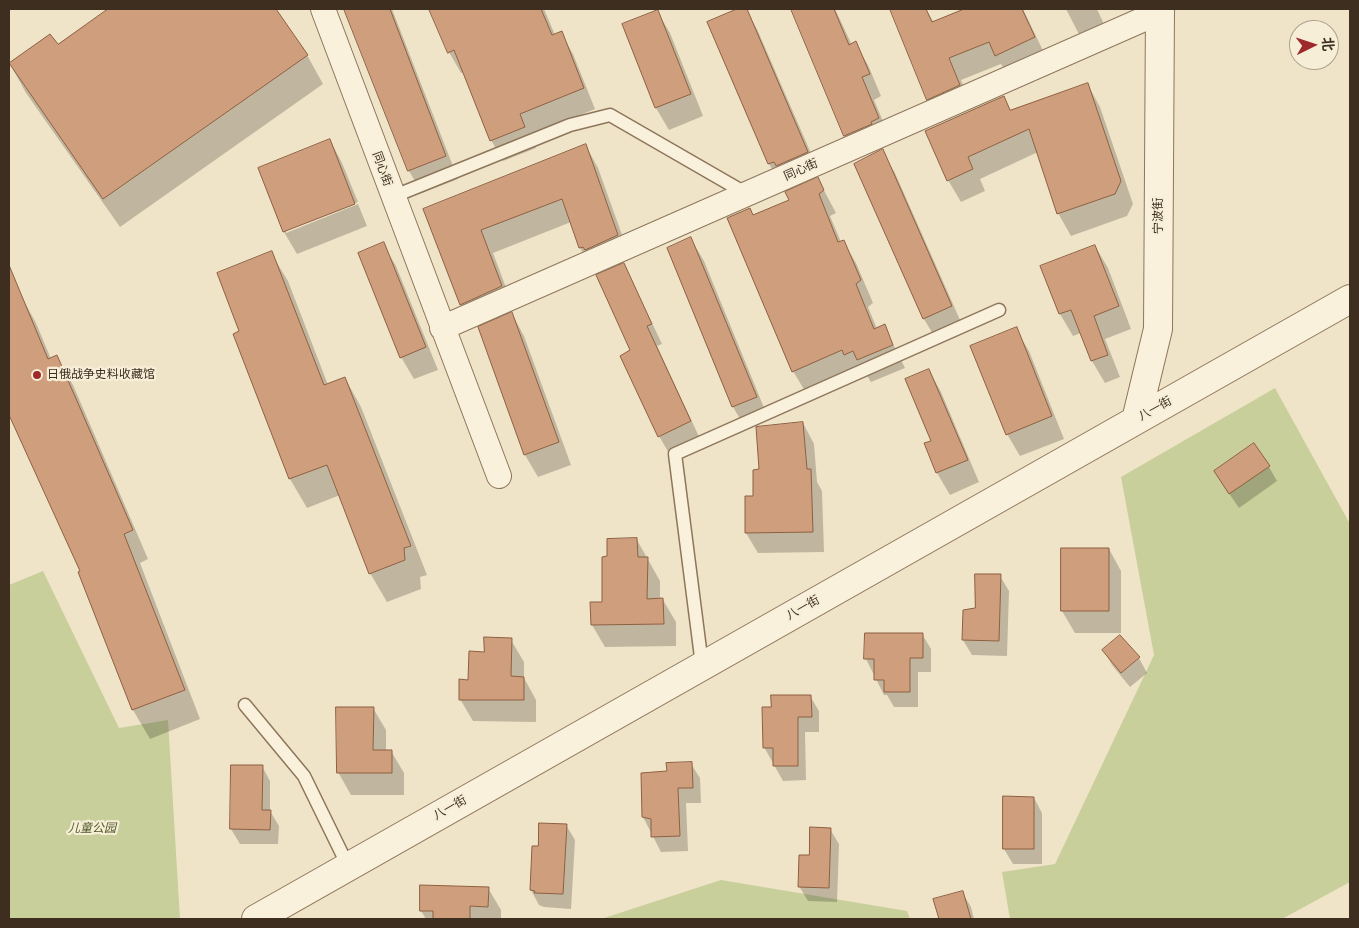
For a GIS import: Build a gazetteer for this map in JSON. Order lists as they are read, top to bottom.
{
  "streets": {
    "street": ["同心街", "宁波街", "八一街"]
  },
  "crossings": [
    ["同心街", "宁波街"],
    ["宁波街", "八一街"]
  ],
  "parks": ["儿童公园"],
  "places": ["日俄战争史料收藏馆"],
  "north": "right"
}
